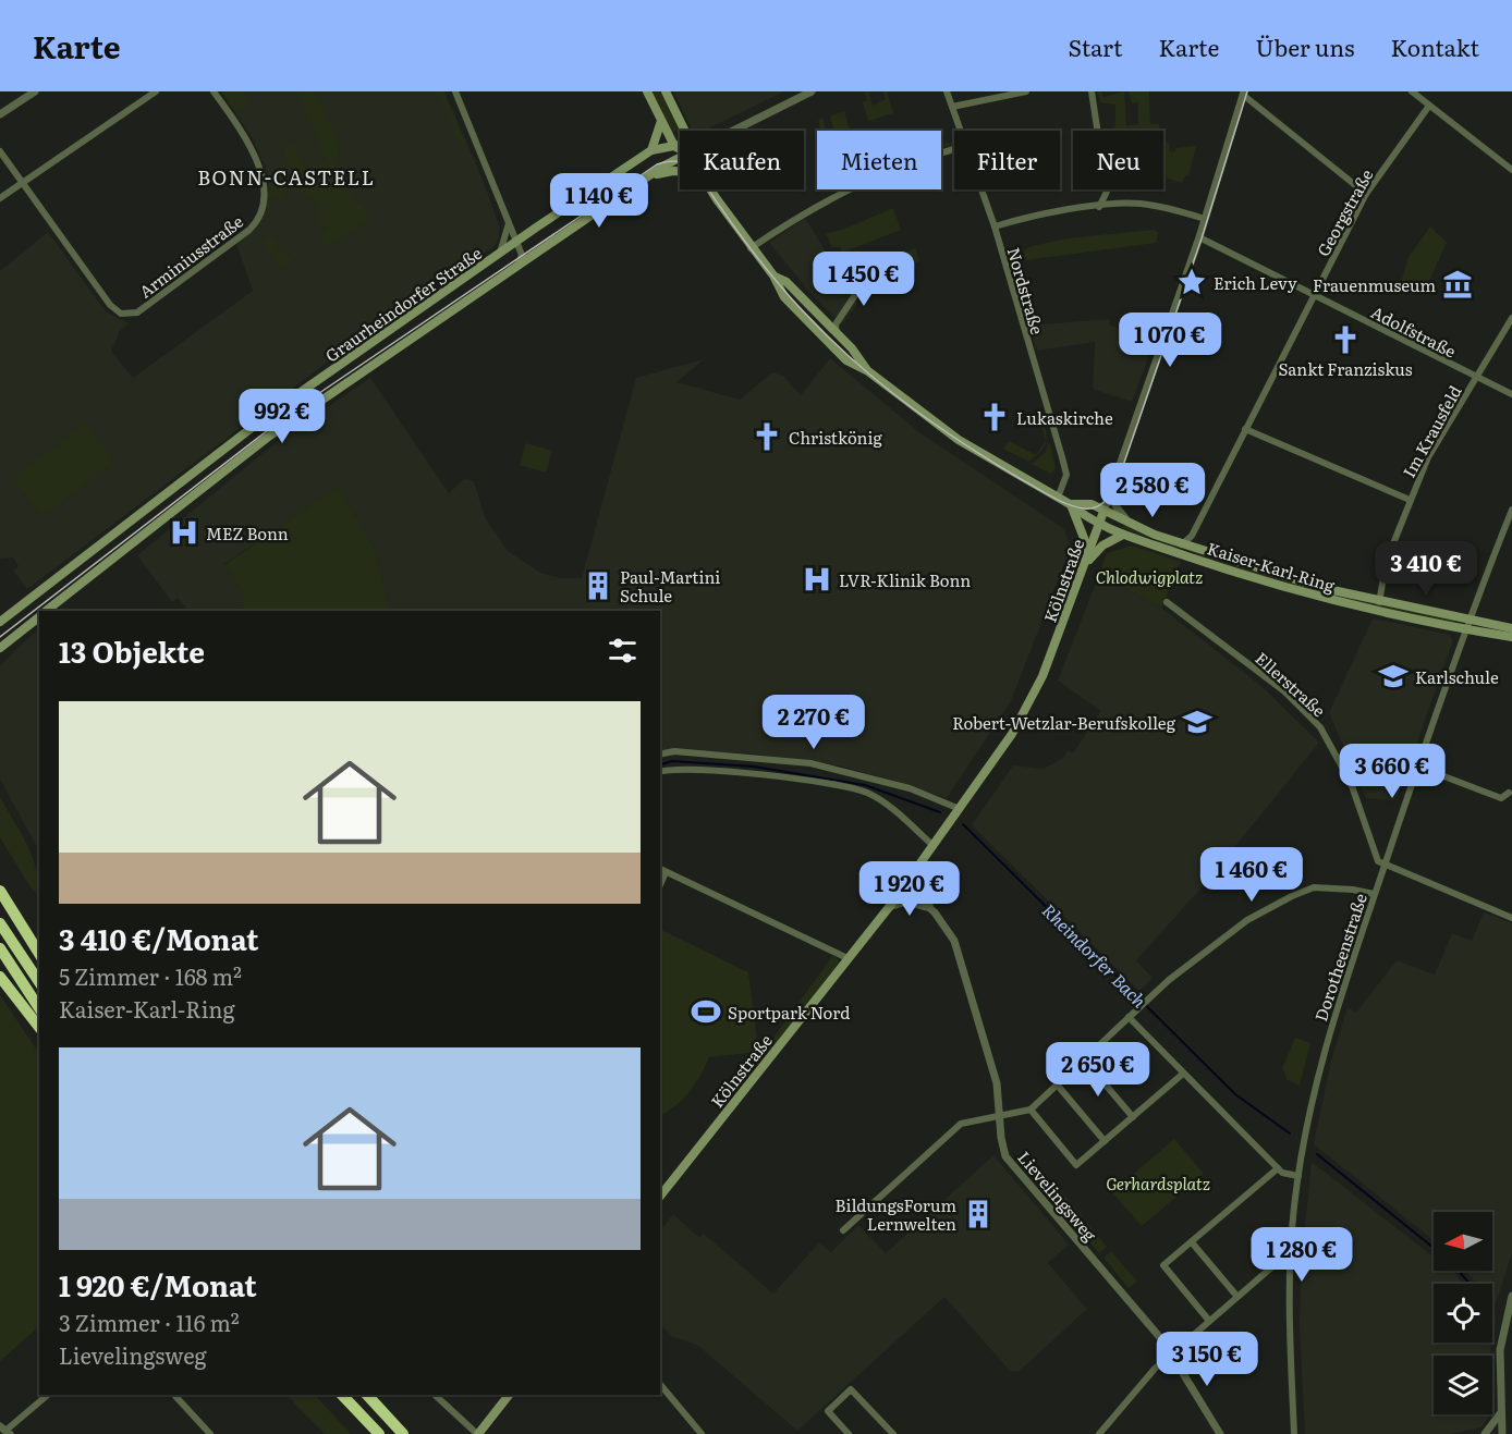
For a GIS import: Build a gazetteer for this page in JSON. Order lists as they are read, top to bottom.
{
  "streets": {
    "main road": ["Graurheindorfer Straße", "Kaiser-Karl-Ring", "Kölnstraße"],
    "street": [
      "Georgstraße",
      "Arminiusstraße",
      "Nordstraße",
      "Adolfstraße",
      "Im Krausfeld",
      "Ellerstraße",
      "Dorotheenstraße",
      "Lievelingsweg"
    ]
  },
  "crossings": [
    ["Georgstraße", "Adolfstraße"],
    ["Georgstraße", "Kaiser-Karl-Ring"],
    ["Nordstraße", "Kaiser-Karl-Ring"],
    ["Adolfstraße", "Im Krausfeld"],
    ["Adolfstraße", "Kölnstraße"],
    ["Im Krausfeld", "Kaiser-Karl-Ring"],
    ["Kaiser-Karl-Ring", "Kölnstraße"],
    ["Kaiser-Karl-Ring", "Dorotheenstraße"],
    ["Kölnstraße", "Lievelingsweg"],
    ["Ellerstraße", "Dorotheenstraße"]
  ],
  "districts": ["BONN-CASTELL"],
  "water": ["Rheindorfer Bach"],
  "parks": ["Chlodwigplatz", "Gerhardsplatz"],
  "places": {
    "place": ["Erich Levy"],
    "museum": ["Frauenmuseum"],
    "church": ["Sankt Franziskus", "Lukaskirche", "Christkönig"],
    "hospital": ["MEZ Bonn", "LVR-Klinik Bonn"],
    "building": ["Paul-Martini Schule", "BildungsForum Lernwelten"],
    "school or university": ["Karlschule", "Robert-Wetzlar-Berufskolleg"],
    "sports": ["Sportpark Nord"]
  },
  "north": "left",
  "page": {
    "header": "Karte",
    "nav": [
      "Start",
      "Karte",
      "Über uns",
      "Kontakt"
    ],
    "chip": [
      "Kaufen",
      "Mieten",
      "Filter",
      "Neu"
    ],
    "price": [
      "1 140 €",
      "1 450 €",
      "1 070 €",
      "992 €",
      "2 580 €",
      "3 410 €",
      "2 270 €",
      "3 660 €",
      "1 460 €",
      "1 920 €",
      "2 650 €",
      "1 280 €",
      "3 150 €"
    ],
    "heading": "13 Objekte",
    "list": [
      {
        "name": "3 410 €/Monat",
        "note": "5 Zimmer · 168 m² · Kaiser-Karl-Ring"
      },
      {
        "name": "1 920 €/Monat",
        "note": "3 Zimmer · 116 m² · Lievelingsweg"
      }
    ]
  }
}
